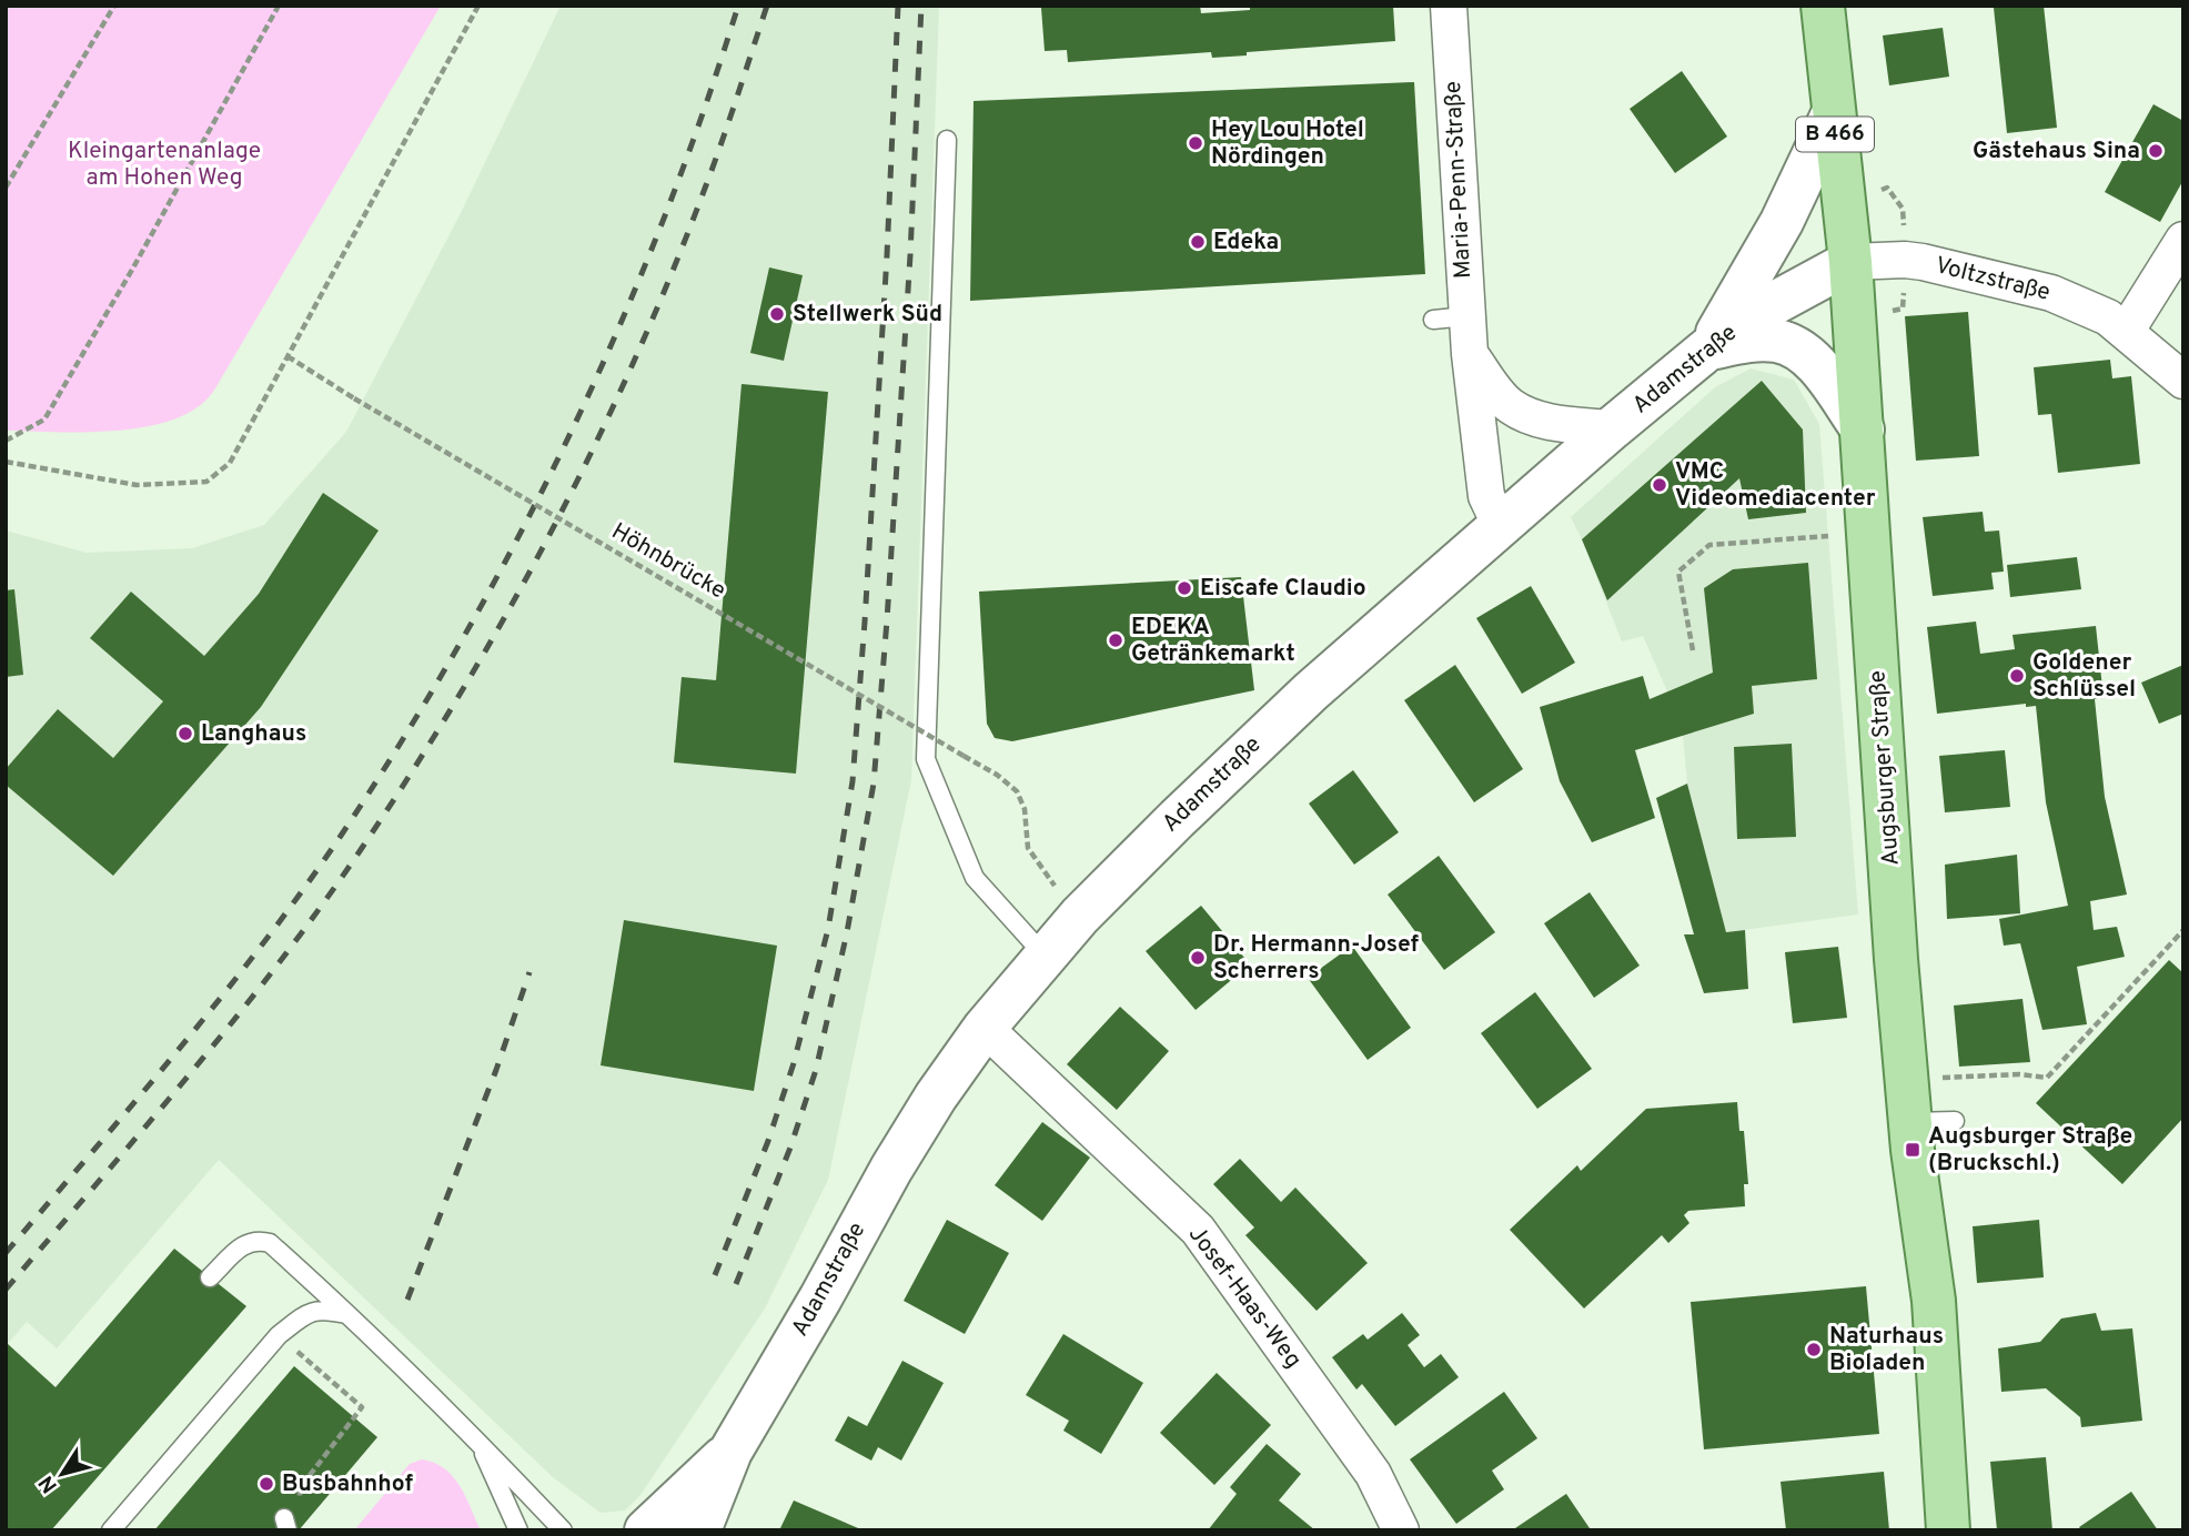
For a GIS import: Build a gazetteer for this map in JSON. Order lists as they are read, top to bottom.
{
  "streets": {
    "main road": ["B 466", "Adamstraße", "Augsburger Straße"],
    "street": ["Maria-Penn-Straße", "Voltzstraße", "Josef-Haas-Weg"],
    "path": ["Höhnbrücke"]
  },
  "crossings": [
    ["B 466", "Adamstraße"],
    ["B 466", "Augsburger Straße"],
    ["Maria-Penn-Straße", "Adamstraße"],
    ["Voltzstraße", "Adamstraße"],
    ["Voltzstraße", "Augsburger Straße"],
    ["Adamstraße", "Höhnbrücke"],
    ["Adamstraße", "Augsburger Straße"],
    ["Adamstraße", "Josef-Haas-Weg"]
  ],
  "parks": ["Kleingartenanlage am Hohen Weg"],
  "places": {
    "other": [
      "Hey Lou Hotel Nördingen",
      "Gästehaus Sina",
      "Edeka",
      "Stellwerk Süd",
      "VMC Videomediacenter",
      "Eiscafe Claudio",
      "EDEKA Getränkemarkt",
      "Goldener Schlüssel",
      "Langhaus",
      "Dr. Hermann-Josef Scherrers",
      "Naturhaus Bioladen",
      "Busbahnhof"
    ],
    "transit": ["Augsburger Straße (Bruckschl.)"]
  },
  "north": "bottom left"
}
